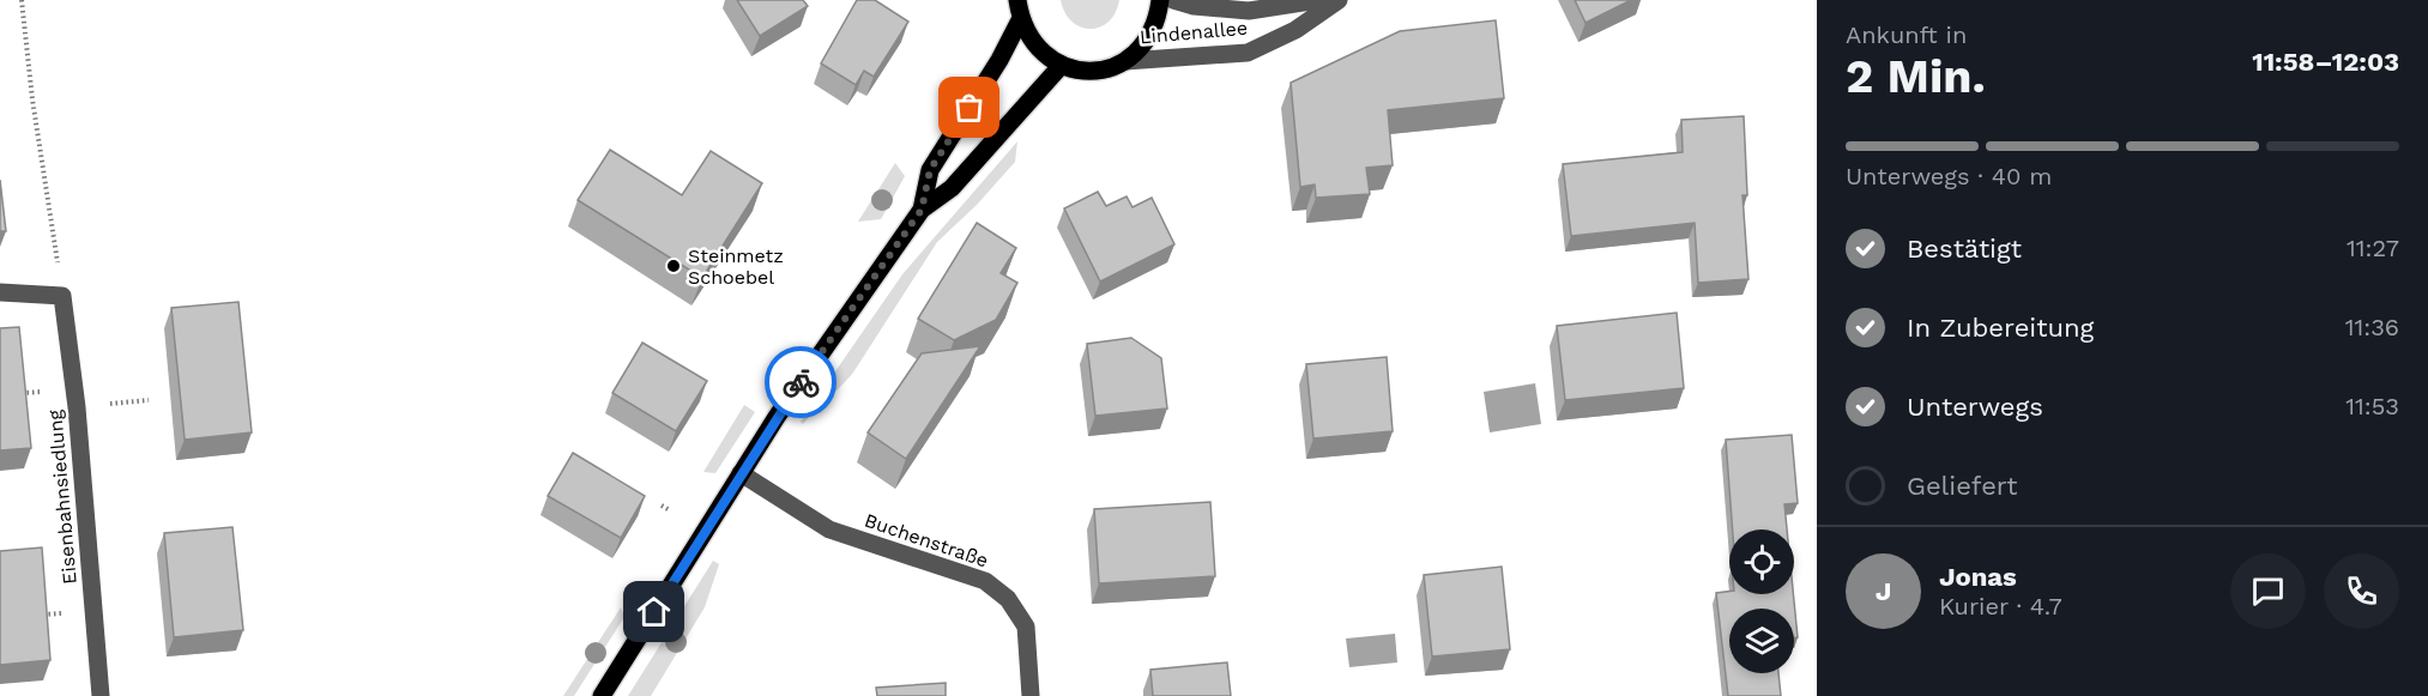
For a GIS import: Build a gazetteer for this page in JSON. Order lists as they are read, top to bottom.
{
  "streets": {
    "street": ["Lindenallee", "Eisenbahnsiedlung", "Buchenstraße"]
  },
  "places": ["Steinmetz Schoebel"],
  "page": {
    "heading": ["2 Min.", "Ankunft in", "11:58–12:03"],
    "panel": ["Jonas", "Kurier · 4.7"],
    "bar": "Unterwegs · 40 m",
    "list": [
      ["Bestätigt", "11:27"],
      ["In Zubereitung", "11:36"],
      ["Unterwegs", "11:53"],
      "Geliefert"
    ],
    "round": "J"
  }
}
